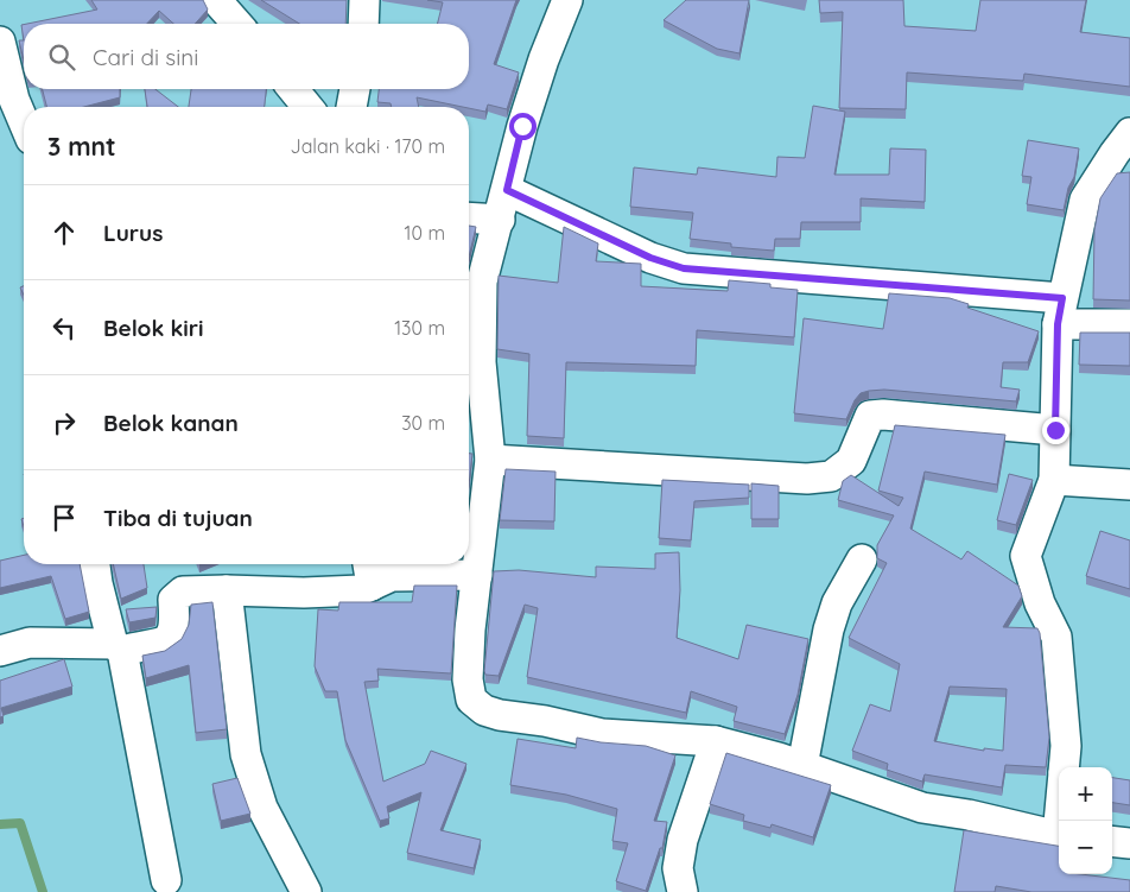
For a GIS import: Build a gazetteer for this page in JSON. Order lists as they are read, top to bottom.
{
  "page": {
    "search": "Cari di sini",
    "heading": ["3 mnt", "Jalan kaki · 170 m"],
    "list": [
      ["Lurus", "10 m"],
      ["Belok kiri", "130 m"],
      ["Belok kanan", "30 m"],
      "Tiba di tujuan"
    ],
    "map_buttons": ["+", "−"]
  }
}
